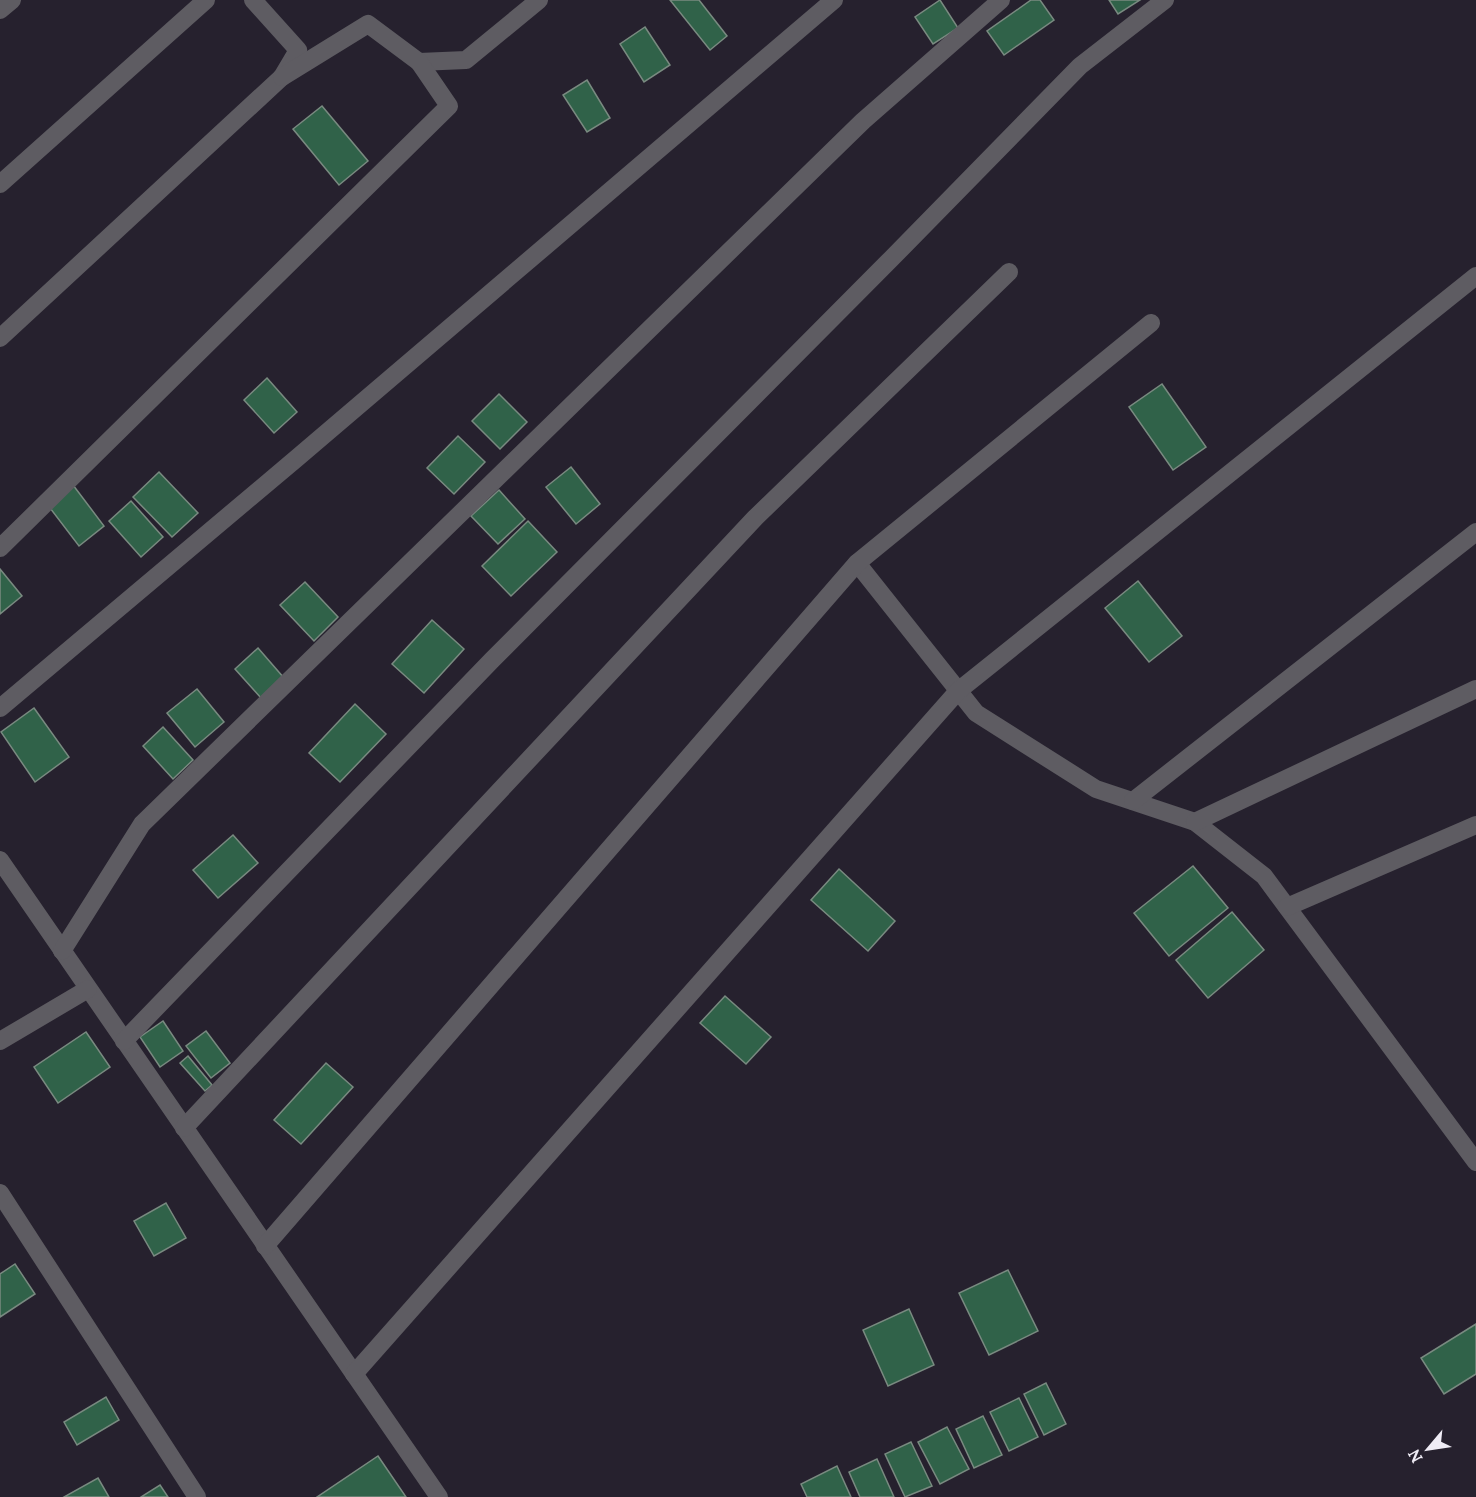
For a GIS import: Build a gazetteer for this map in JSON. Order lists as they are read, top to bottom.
{
  "north": "bottom left"
}
